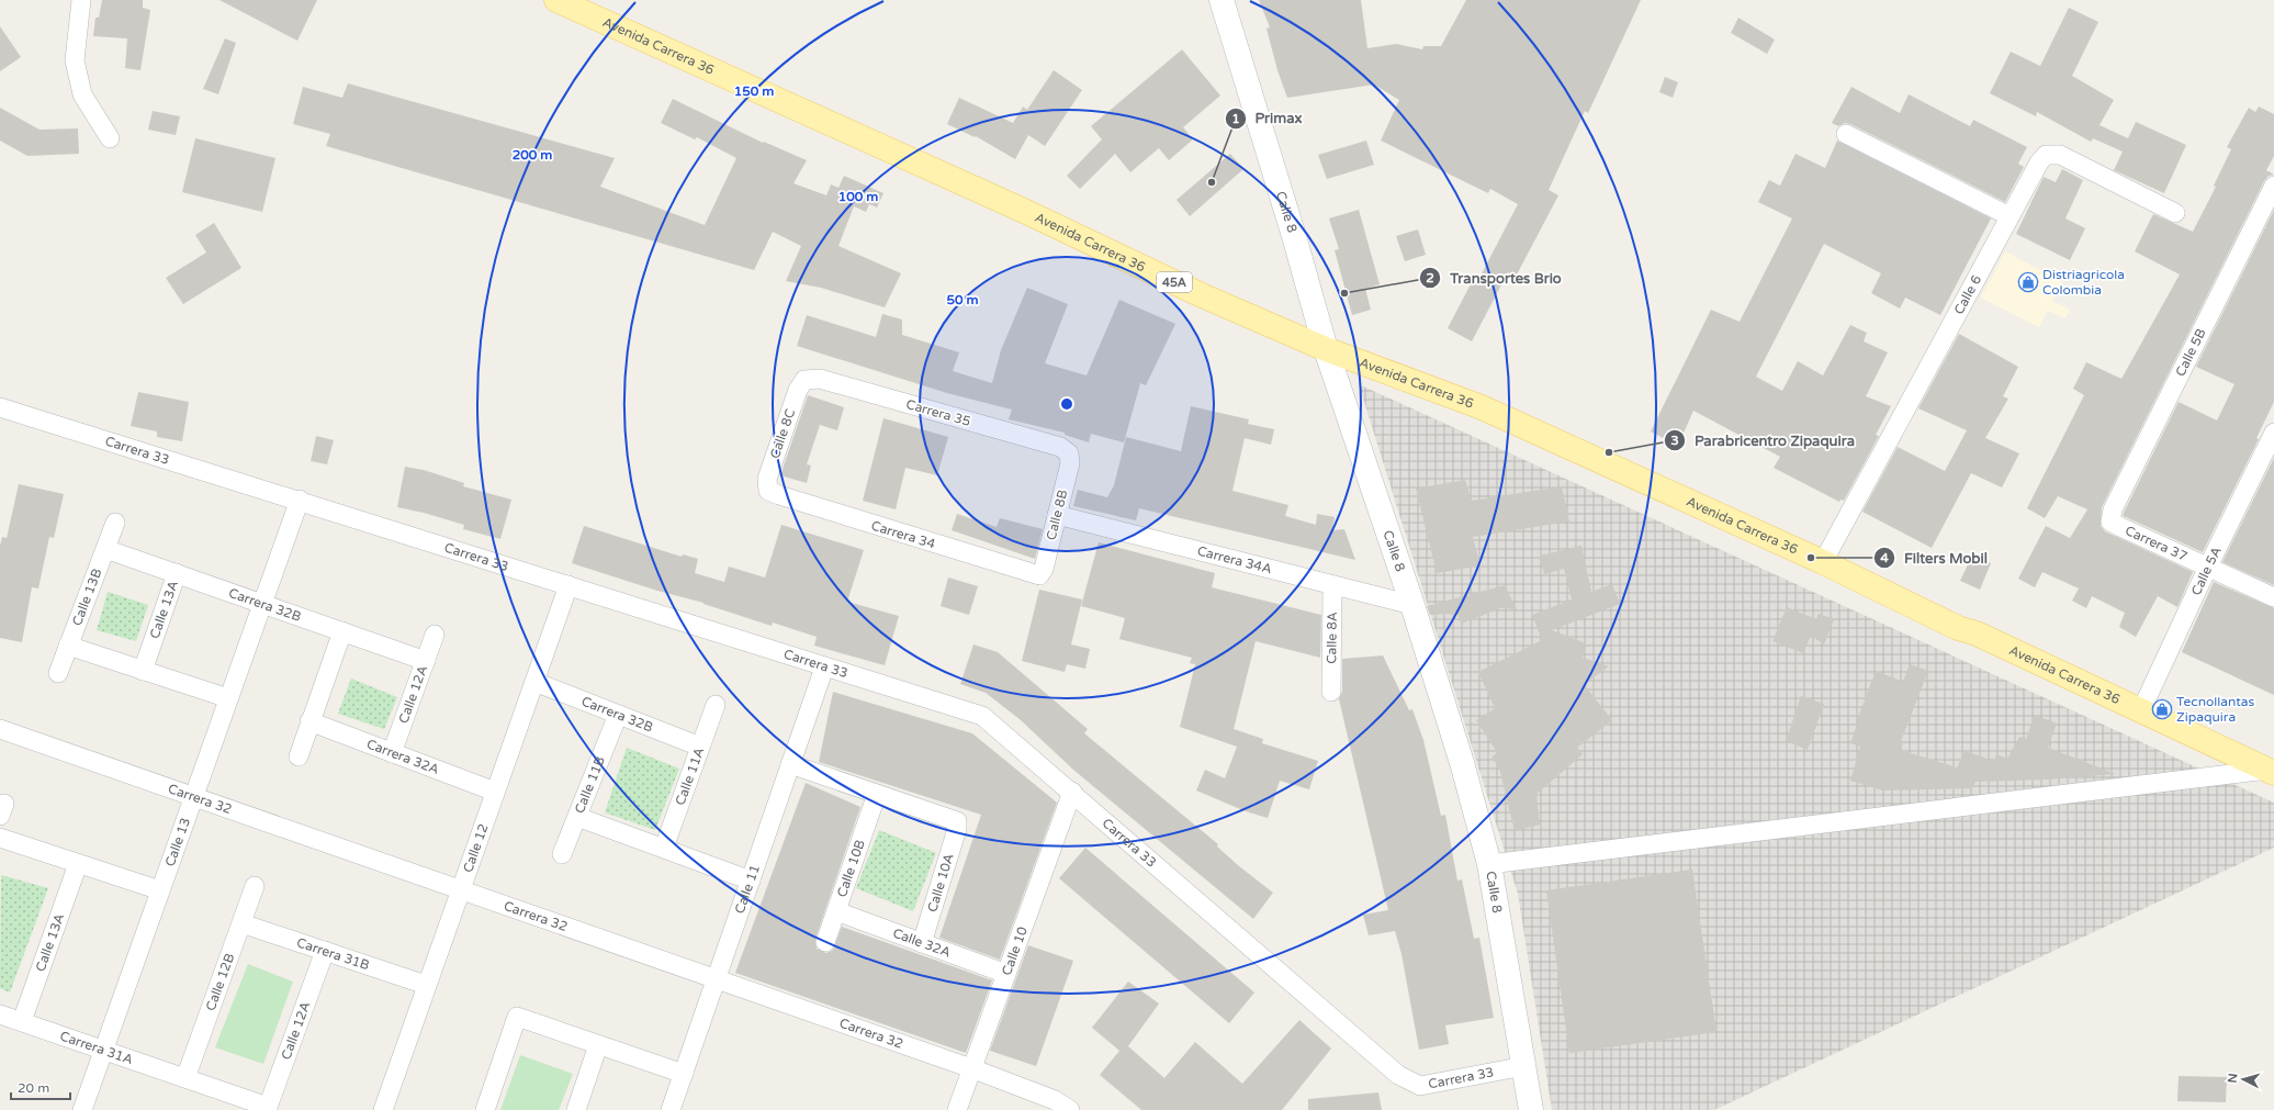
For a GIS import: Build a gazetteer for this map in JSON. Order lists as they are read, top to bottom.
{
  "streets": {
    "main road": ["Avenida Carrera 36", "Calle 8", "45A"],
    "street": [
      "Calle 6",
      "Calle 5B",
      "Carrera 35",
      "Calle 8C",
      "Carrera 33",
      "Calle 8B",
      "Carrera 34",
      "Carrera 37",
      "Carrera 34A",
      "Calle 5A",
      "Calle 13B",
      "Carrera 32B",
      "Calle 13A",
      "Calle 8A",
      "Calle 12A",
      "Carrera 32A",
      "Calle 11A",
      "Calle 11B",
      "Carrera 32",
      "Calle 13",
      "Calle 12",
      "Calle 10B",
      "Calle 10A",
      "Calle 11",
      "Calle 32A",
      "Calle 10",
      "Carrera 31B",
      "Calle 12B",
      "Carrera 31A"
    ]
  },
  "crossings": [
    ["Avenida Carrera 36", "Calle 8"],
    ["Avenida Carrera 36", "Calle 6"],
    ["Avenida Carrera 36", "Calle 5A"],
    ["Calle 8", "Carrera 33"],
    ["Calle 8", "Carrera 34A"],
    ["Calle 5B", "Carrera 37"],
    ["Carrera 35", "Calle 8C"],
    ["Carrera 35", "Calle 8B"],
    ["Calle 8C", "Carrera 34"],
    ["Carrera 33", "Calle 13"],
    ["Carrera 33", "Calle 12"],
    ["Carrera 33", "Calle 11"],
    ["Carrera 33", "Calle 10"],
    ["Calle 8B", "Carrera 34"],
    ["Calle 8B", "Carrera 34A"],
    ["Carrera 37", "Calle 5A"],
    ["Carrera 34A", "Calle 8A"],
    ["Calle 13B", "Carrera 32B"],
    ["Carrera 32B", "Calle 13A"],
    ["Carrera 32B", "Calle 12A"],
    ["Carrera 32B", "Calle 11A"],
    ["Carrera 32B", "Calle 11B"],
    ["Carrera 32B", "Calle 13"],
    ["Carrera 32B", "Calle 12"],
    ["Calle 13A", "Carrera 31A"],
    ["Calle 12A", "Carrera 32A"],
    ["Calle 12A", "Carrera 31B"],
    ["Calle 12A", "Carrera 31A"],
    ["Carrera 32A", "Calle 12"],
    ["Carrera 32", "Calle 13"],
    ["Carrera 32", "Calle 12"],
    ["Carrera 32", "Calle 11"],
    ["Carrera 32", "Calle 10"],
    ["Calle 13", "Carrera 31A"],
    ["Calle 12", "Carrera 31B"],
    ["Calle 10B", "Calle 10A"],
    ["Calle 10B", "Calle 32A"],
    ["Calle 10A", "Calle 32A"],
    ["Calle 32A", "Calle 10"],
    ["Carrera 31B", "Calle 12B"],
    ["Calle 12B", "Carrera 31A"]
  ],
  "places": {
    "other": [
      "Primax",
      "Transportes Brio",
      "Parabricentro Zipaquira",
      "Filters Mobil"
    ],
    "shop": ["Distriagricola Colombia", "Tecnollantas Zipaquira"]
  },
  "scale_bar": "20 m",
  "north": "left",
  "rings": [
    "150 m",
    "200 m",
    "100 m",
    "50 m"
  ]
}
